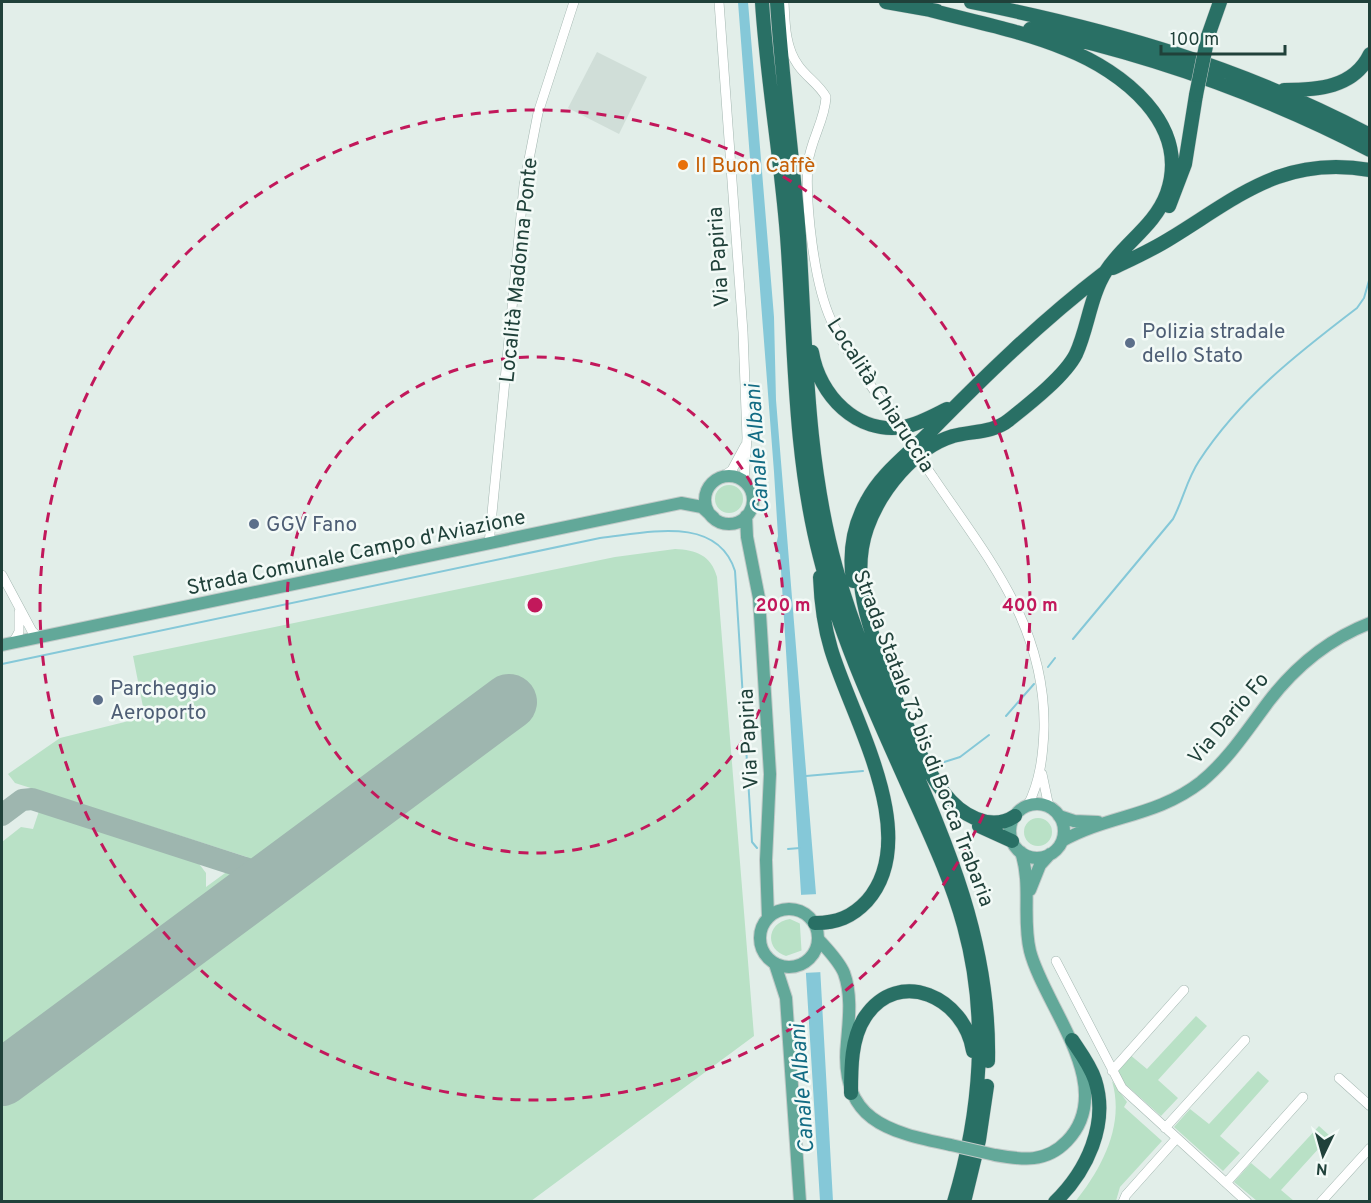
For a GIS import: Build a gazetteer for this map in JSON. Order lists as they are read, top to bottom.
{
  "streets": {
    "highway": ["Strada Statale 73 bis di Bocca Trabaria"],
    "main road": ["Via Papiria", "Strada Comunale Campo d'Aviazione", "Via Dario Fo"],
    "street": ["Località Madonna Ponte", "Località Chiaruccia"]
  },
  "crossings": [
    ["Via Papiria", "Strada Comunale Campo d'Aviazione"],
    ["Località Madonna Ponte", "Strada Comunale Campo d'Aviazione"]
  ],
  "water": ["Canale Albani"],
  "places": [
    "Il Buon Caffè",
    "Polizia stradale dello Stato",
    "GGV Fano",
    "Parcheggio Aeroporto"
  ],
  "scale_bar": "100 m",
  "north": "bottom",
  "rings": ["200 m", "400 m"]
}
